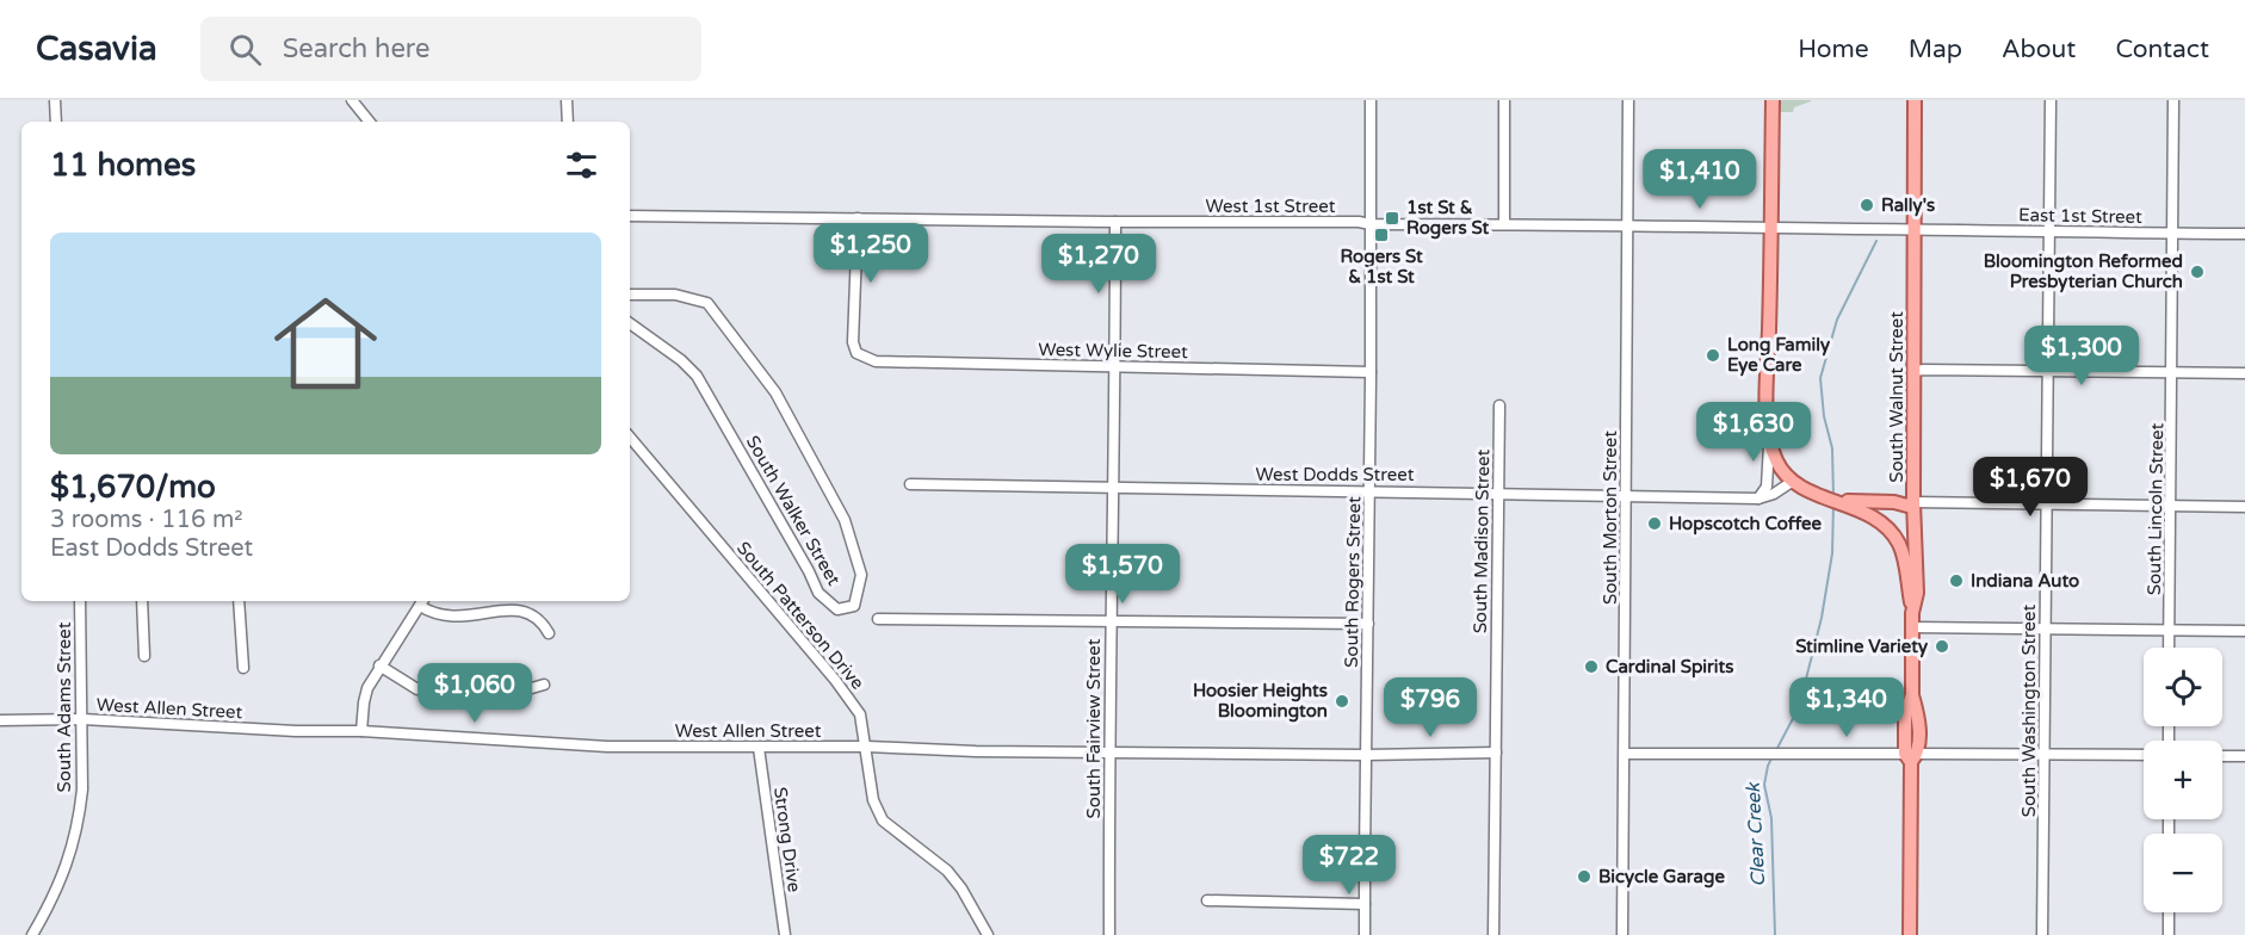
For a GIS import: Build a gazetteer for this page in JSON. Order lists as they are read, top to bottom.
{
  "streets": {
    "main road": ["South Walnut Street"],
    "street": [
      "West 1st Street",
      "East 1st Street",
      "West Wylie Street",
      "West Dodds Street",
      "South Lincoln Street",
      "South Walker Street",
      "South Morton Street",
      "South Madison Street",
      "South Rogers Street",
      "South Patterson Drive",
      "South Adams Street",
      "West Allen Street",
      "South Washington Street",
      "South Fairview Street",
      "Strong Drive"
    ]
  },
  "crossings": [
    ["West 1st Street", "East 1st Street"],
    ["West 1st Street", "West Wylie Street"],
    ["West 1st Street", "South Walnut Street"],
    ["West 1st Street", "South Morton Street"],
    ["West 1st Street", "South Rogers Street"],
    ["West 1st Street", "South Fairview Street"],
    ["East 1st Street", "South Walnut Street"],
    ["East 1st Street", "South Lincoln Street"],
    ["East 1st Street", "South Washington Street"],
    ["West Wylie Street", "South Rogers Street"],
    ["West Wylie Street", "South Fairview Street"],
    ["West Dodds Street", "South Morton Street"],
    ["West Dodds Street", "South Madison Street"],
    ["West Dodds Street", "South Rogers Street"],
    ["West Dodds Street", "South Fairview Street"],
    ["South Madison Street", "West Allen Street"],
    ["South Rogers Street", "West Allen Street"],
    ["South Patterson Drive", "West Allen Street"],
    ["South Adams Street", "West Allen Street"],
    ["West Allen Street", "South Fairview Street"],
    ["West Allen Street", "Strong Drive"]
  ],
  "water": ["Clear Creek"],
  "places": {
    "other": [
      "Rally's",
      "Bloomington Reformed Presbyterian Church",
      "Long Family Eye Care",
      "Hopscotch Coffee",
      "Indiana Auto",
      "Stimline Variety",
      "Cardinal Spirits",
      "Hoosier Heights Bloomington",
      "Bicycle Garage"
    ],
    "transit": ["1st St & Rogers St", "Rogers St & 1st St"]
  },
  "page": {
    "header": "Casavia",
    "search": "Search here",
    "nav": [
      "Home",
      "Map",
      "About",
      "Contact"
    ],
    "heading": "11 homes",
    "price": [
      "$1,410",
      "$1,250",
      "$1,270",
      "$1,300",
      "$1,630",
      "$1,670",
      "$1,570",
      "$1,060",
      "$796",
      "$1,340",
      "$722"
    ],
    "list": [
      {
        "name": "$1,670/mo",
        "note": "3 rooms · 116 m² · East Dodds Street"
      }
    ],
    "map_buttons": ["+", "−"]
  }
}
